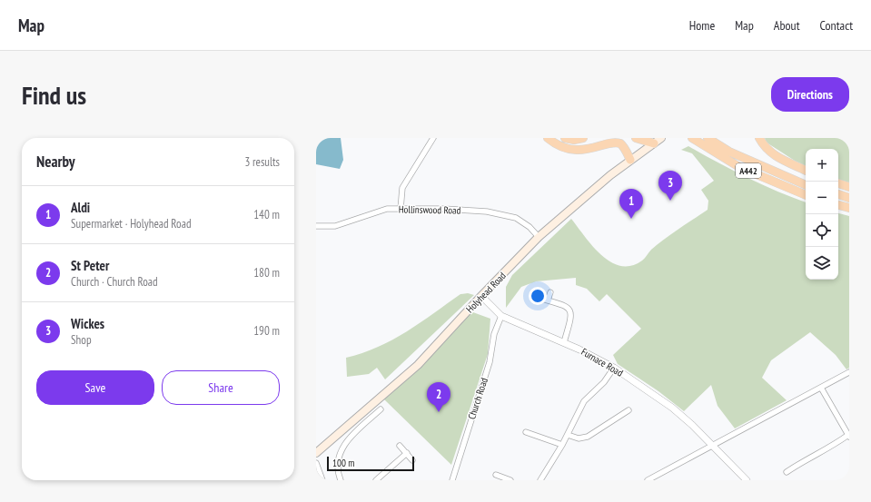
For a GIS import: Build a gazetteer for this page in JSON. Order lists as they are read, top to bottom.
{
  "streets": {
    "highway": ["A442"],
    "main road": ["Holyhead Road"],
    "street": ["Hollinswood Road", "Furnace Road", "Church Road"]
  },
  "crossings": [
    ["Hollinswood Road", "Holyhead Road"],
    ["Holyhead Road", "Furnace Road"],
    ["Furnace Road", "Church Road"]
  ],
  "scale_bar": "100 m",
  "page": {
    "header": "Map",
    "nav": [
      "Home",
      "Map",
      "About",
      "Contact"
    ],
    "buttons": [
      "Directions",
      ["Save", "Share"]
    ],
    "title": "Find us",
    "heading": ["Nearby", "3 results"],
    "map_buttons": ["+", "−"],
    "pins": ["3", "1", "2"],
    "list": [
      {
        "mark": "1",
        "name": "Aldi",
        "note": "Supermarket · Holyhead Road",
        "value": "140 m"
      },
      {
        "mark": "2",
        "name": "St Peter",
        "note": "Church · Church Road",
        "value": "180 m"
      },
      {
        "mark": "3",
        "name": "Wickes",
        "note": "Shop",
        "value": "190 m"
      }
    ],
    "scale": "100 m"
  }
}
